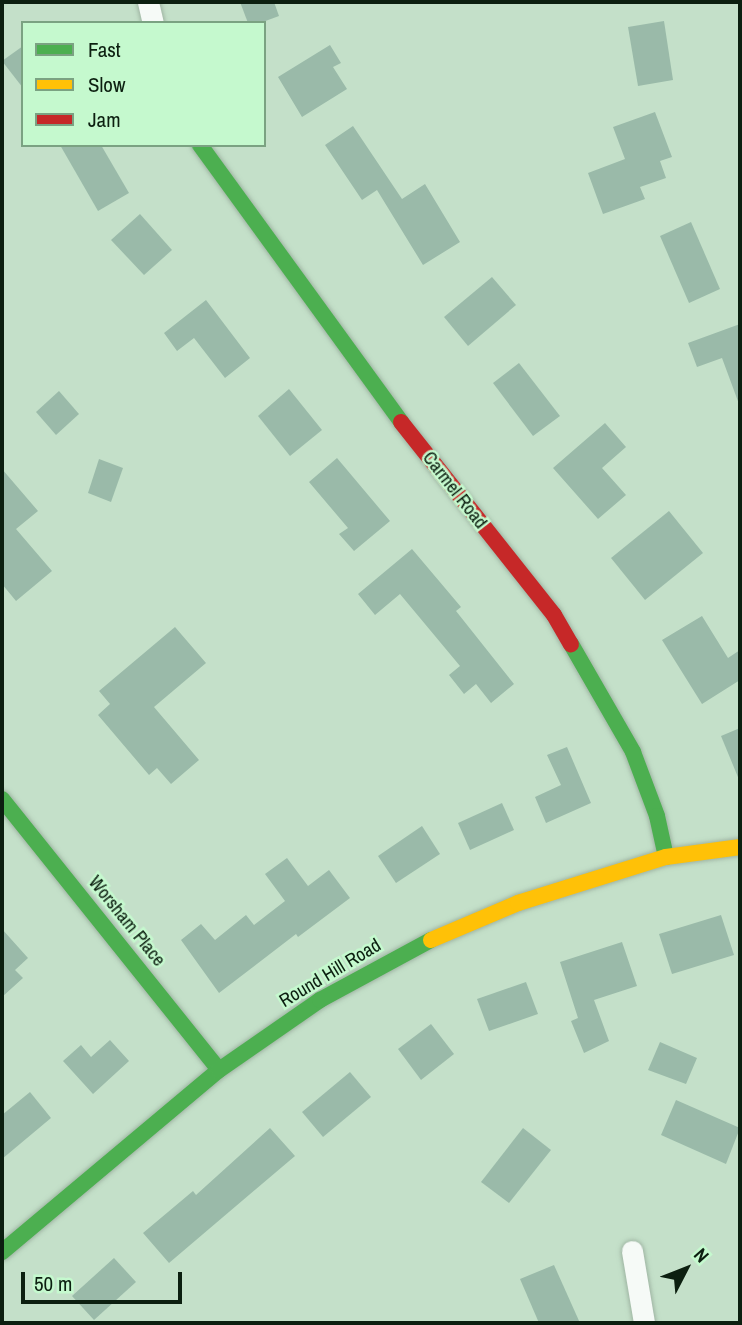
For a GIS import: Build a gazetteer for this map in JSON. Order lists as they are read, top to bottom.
{
  "streets": {
    "street": ["Carmel Road", "Worsham Place", "Round Hill Road"]
  },
  "crossings": [
    ["Carmel Road", "Round Hill Road"],
    ["Worsham Place", "Round Hill Road"]
  ],
  "legend": ["Fast", "Slow", "Jam"],
  "scale_bar": "50 m",
  "north": "top right"
}
